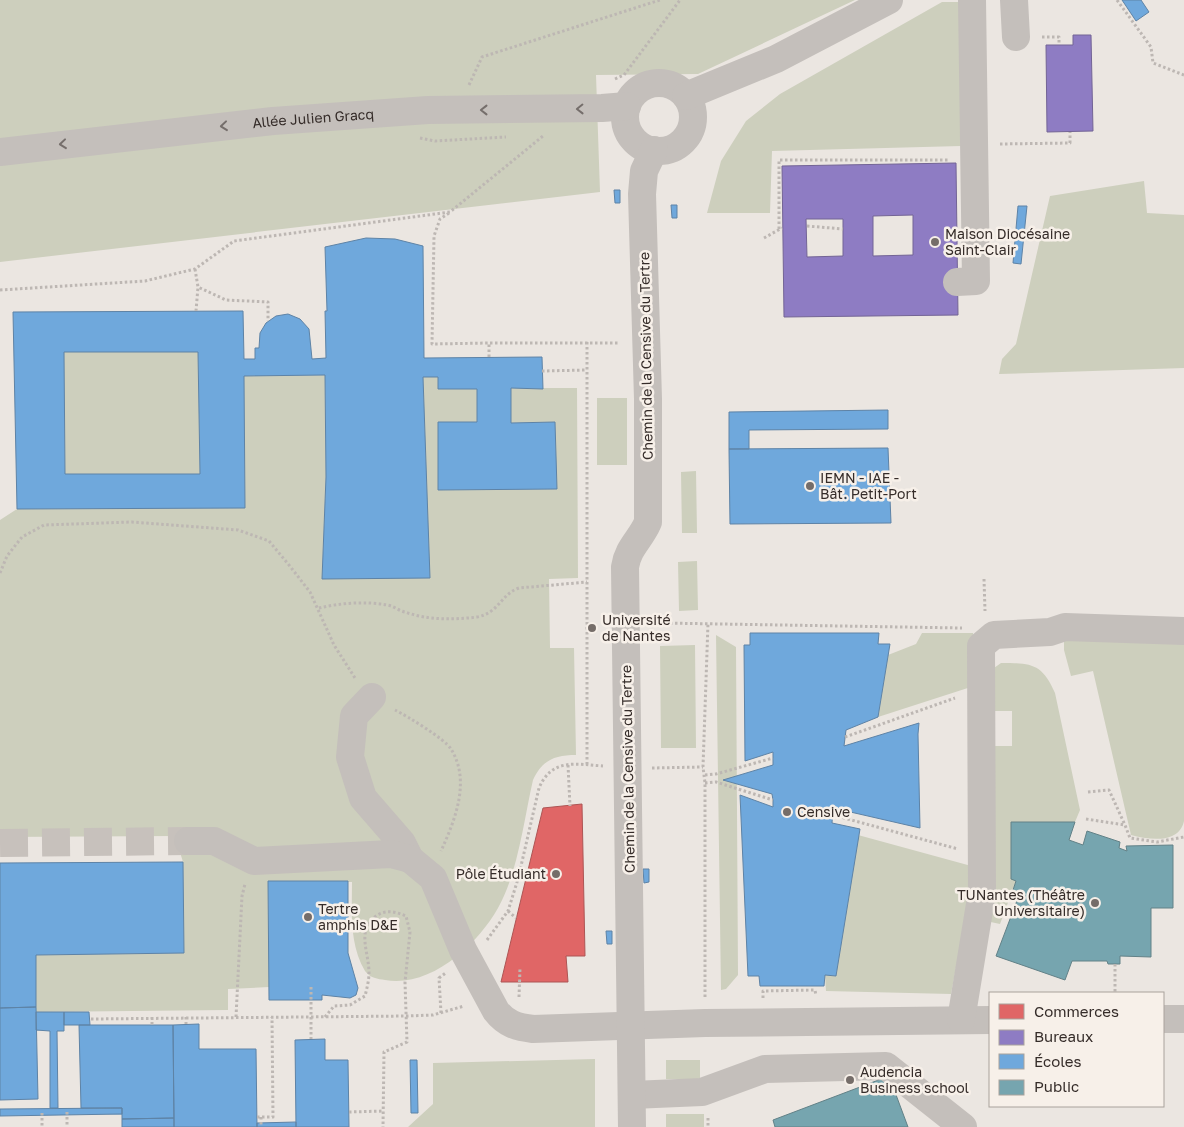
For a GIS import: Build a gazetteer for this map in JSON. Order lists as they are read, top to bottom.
{
  "streets": {
    "street": ["Allée Julien Gracq", "Chemin de la Censive du Tertre"]
  },
  "crossings": [
    ["Allée Julien Gracq", "Chemin de la Censive du Tertre"]
  ],
  "one_way": ["Allée Julien Gracq"],
  "places": [
    "Maison Diocésaine Saint-Clair",
    "IEMN - IAE - Bât. Petit-Port",
    "Université de Nantes",
    "Censive",
    "Pôle Étudiant",
    "TUNantes (Théâtre Universitaire)",
    "Tertre amphis D&E",
    "Audencia Business school"
  ],
  "legend": [
    "Commerces",
    "Bureaux",
    "Écoles",
    "Public"
  ]
}
